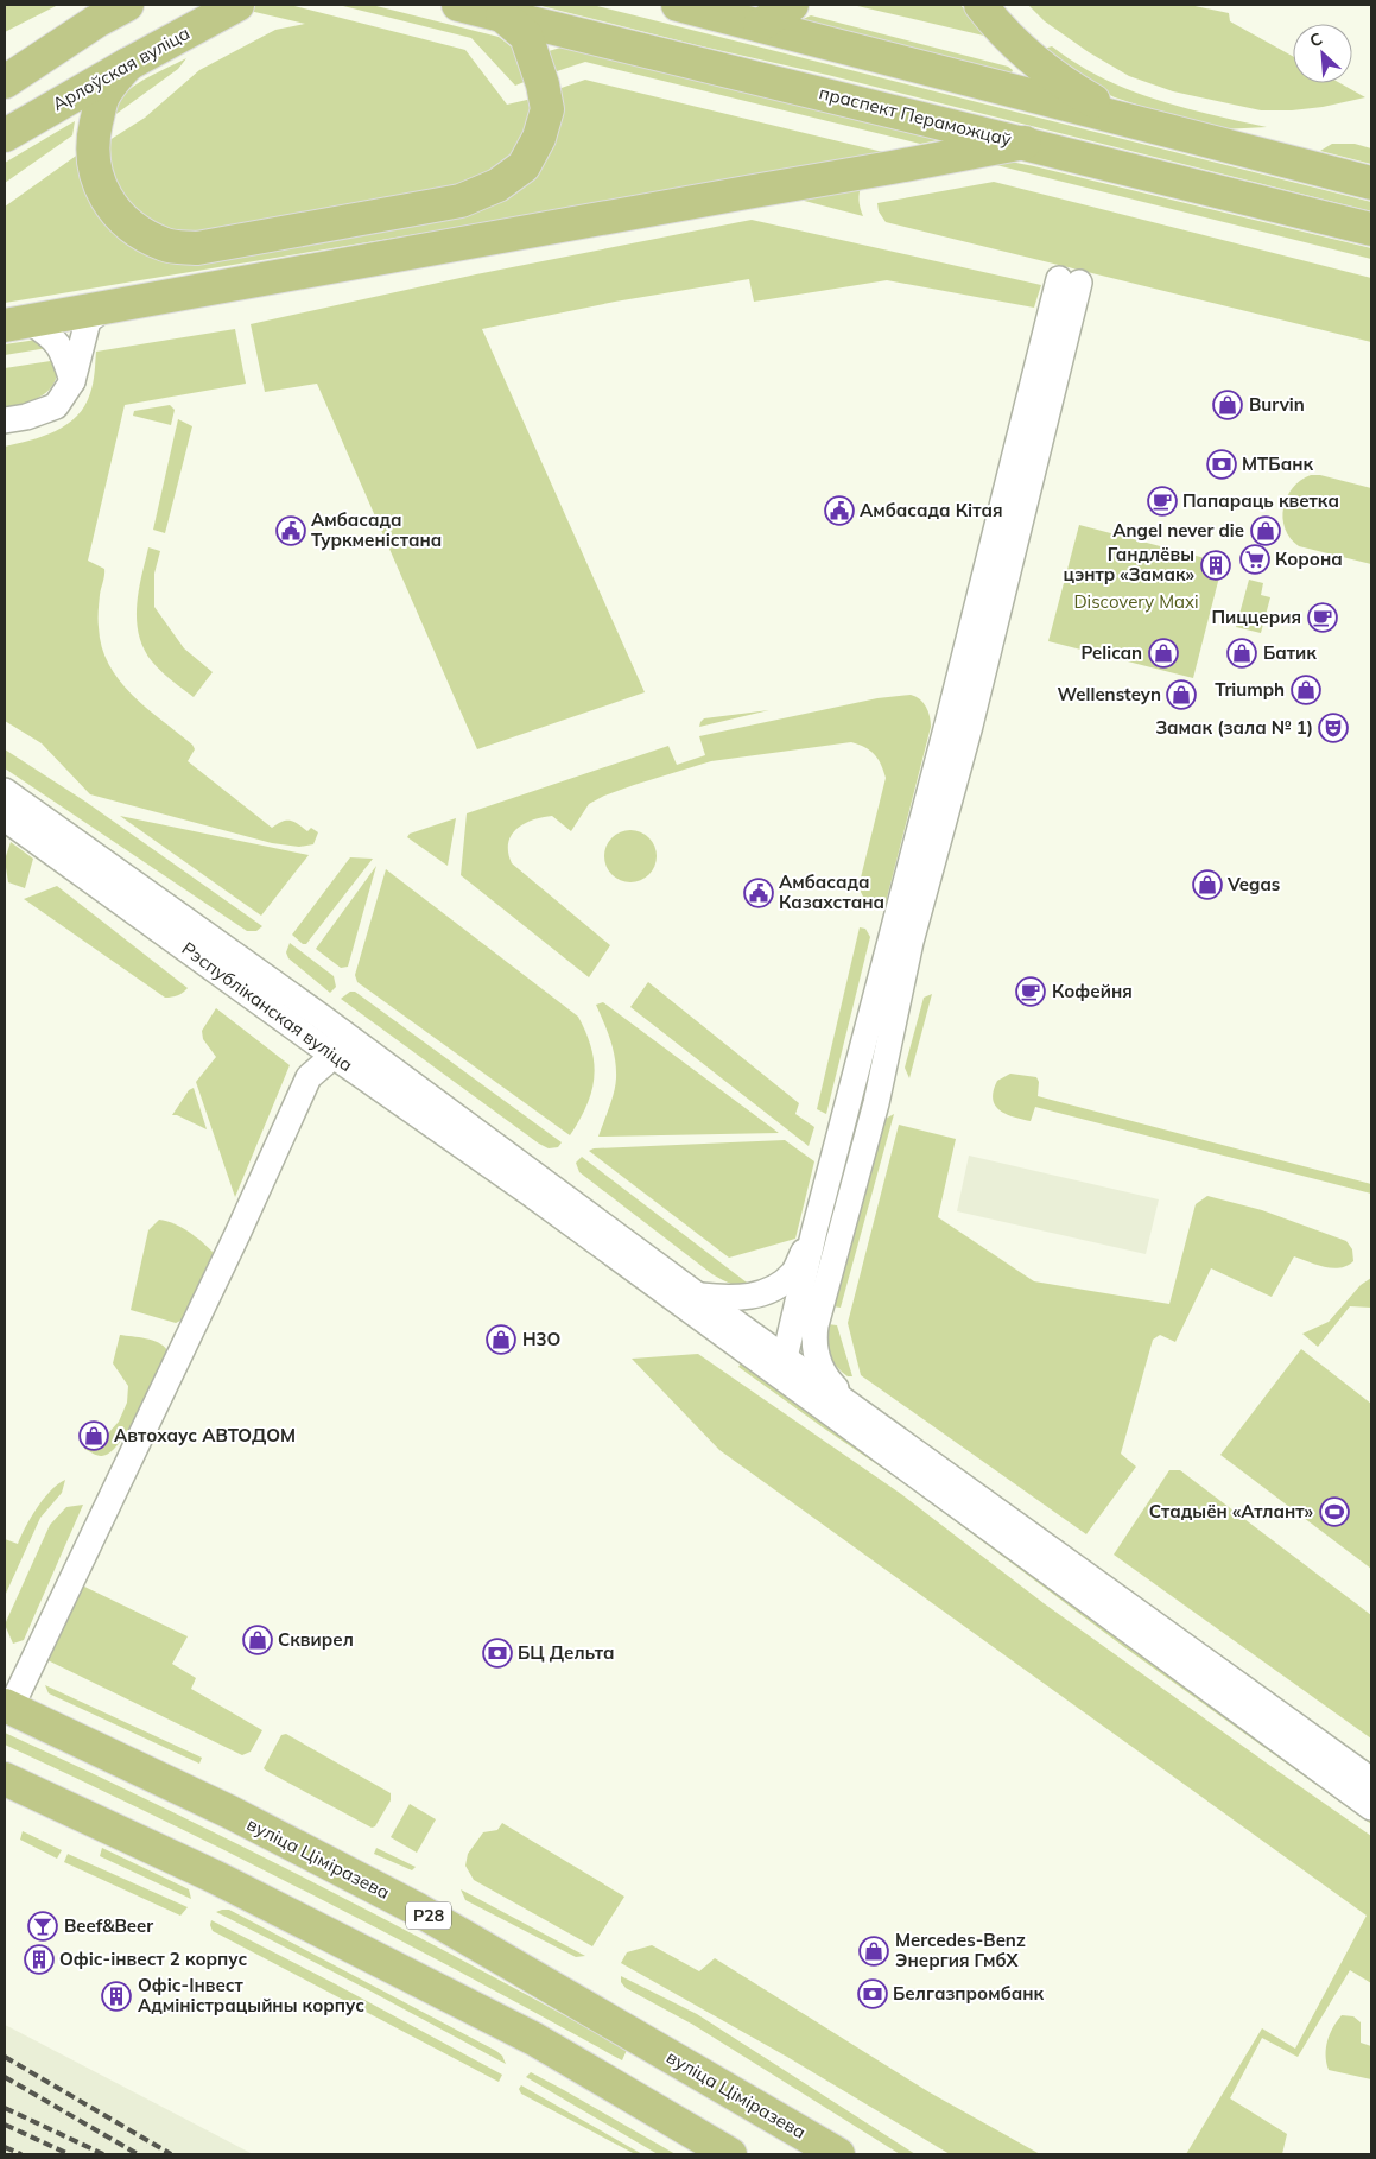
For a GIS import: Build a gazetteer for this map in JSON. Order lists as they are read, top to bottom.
{
  "streets": {
    "main road": [
      "Арлоўская вуліца",
      "праспект Пераможцаў",
      "вуліца Ціміразева",
      "Р28"
    ],
    "street": ["Рэспубліканская вуліца"]
  },
  "parks": ["Discovery Maxi"],
  "places": {
    "shop": [
      "Burvin",
      "Angel never die",
      "Pelican",
      "Батик",
      "Triumph",
      "Wellensteyn",
      "Vegas",
      "H3O",
      "Автохаус АВТОДОМ",
      "Сквирел",
      "Mercedes-Benz Энергия ГмбХ"
    ],
    "bank": ["МТБанк", "БЦ Дельта", "Белгазпромбанк"],
    "cafe": ["Папараць кветка", "Пиццерия", "Кофейня"],
    "public building": ["Амбасада Кітая", "Амбасада Туркменістана", "Амбасада Казахстана"],
    "supermarket": ["Корона"],
    "building": ["Гандлёвы цэнтр «Замак»", "Офіс-інвест 2 корпус", "Офіс-Інвест Адміністрацыйны корпус"],
    "theatre": ["Замак (зала № 1)"],
    "sports": ["Стадыён «Атлант»"],
    "bar": ["Beef&Beer"]
  },
  "north": "top left"
}
